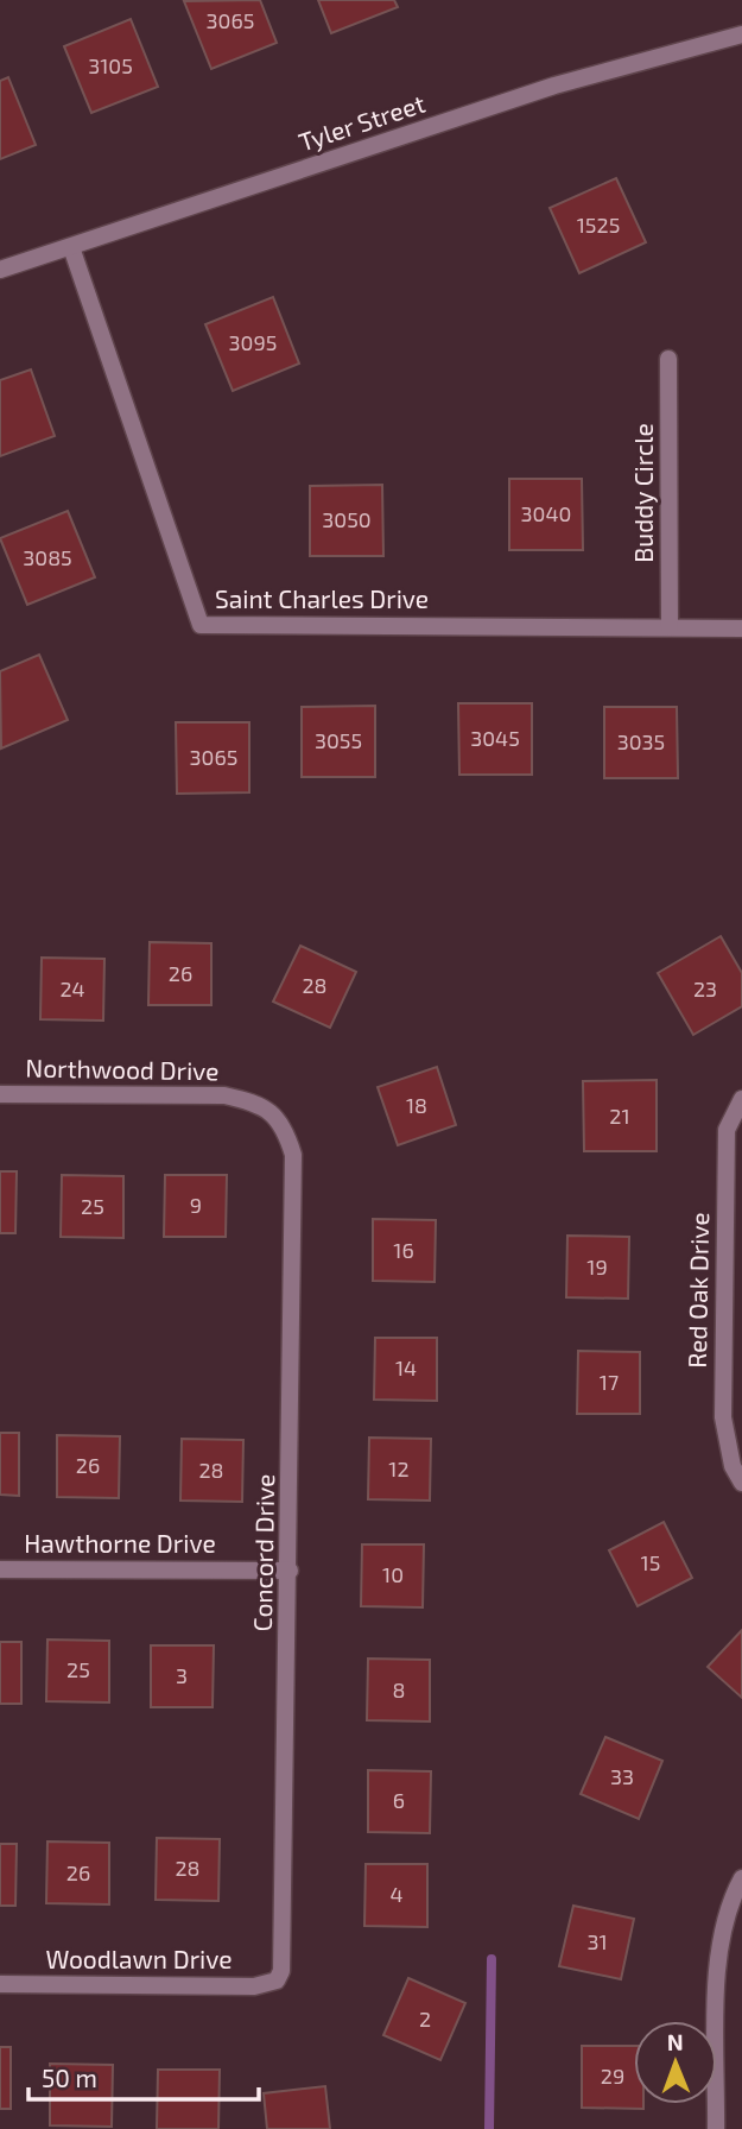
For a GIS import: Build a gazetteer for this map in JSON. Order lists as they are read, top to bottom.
{
  "streets": {
    "street": [
      "Tyler Street",
      "Buddy Circle",
      "Saint Charles Drive",
      "Northwood Drive",
      "Red Oak Drive",
      "Hawthorne Drive",
      "Concord Drive",
      "Woodlawn Drive"
    ]
  },
  "crossings": [
    ["Tyler Street", "Saint Charles Drive"],
    ["Buddy Circle", "Saint Charles Drive"],
    ["Northwood Drive", "Concord Drive"],
    ["Hawthorne Drive", "Concord Drive"],
    ["Concord Drive", "Woodlawn Drive"]
  ],
  "house_numbers": [
    "3065",
    "3105",
    "1525",
    "3095",
    "3040",
    "3050",
    "3085",
    "3045",
    "3055",
    "3035",
    "3065",
    "26",
    "28",
    "24",
    "23",
    "18",
    "21",
    "9",
    "25",
    "16",
    "19",
    "14",
    "17",
    "26",
    "12",
    "28",
    "15",
    "10",
    "25",
    "3",
    "8",
    "33",
    "6",
    "28",
    "26",
    "4",
    "31",
    "2",
    "29"
  ],
  "scale_bar": "50 m",
  "north": "top"
}
